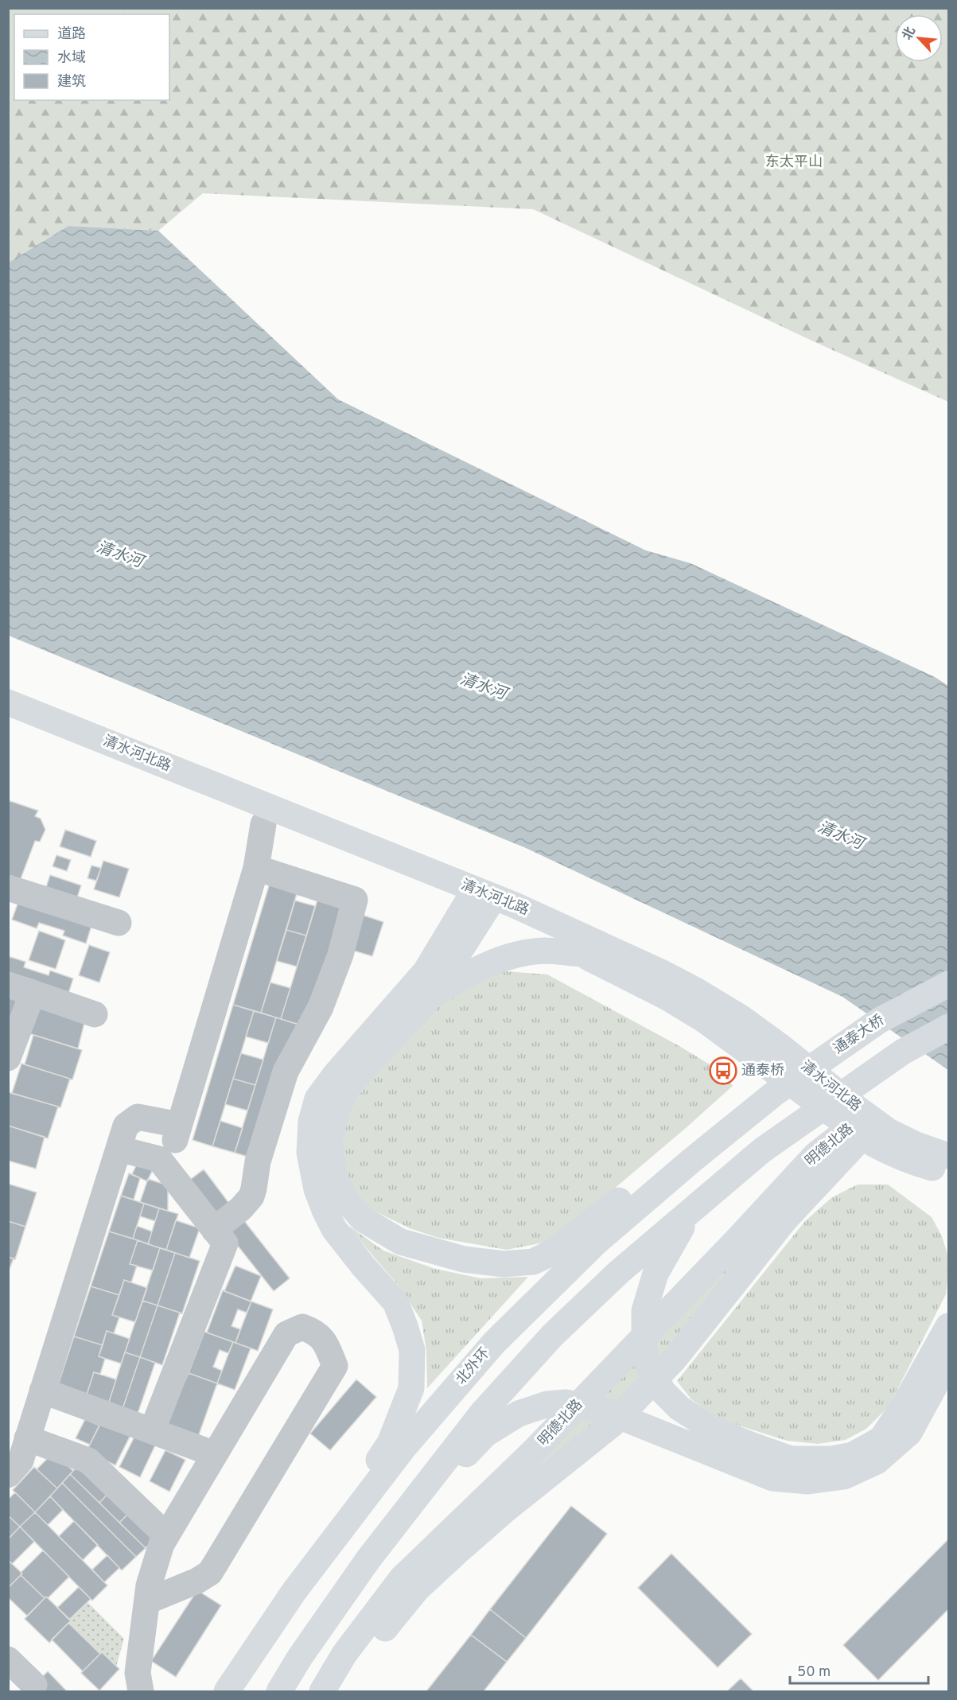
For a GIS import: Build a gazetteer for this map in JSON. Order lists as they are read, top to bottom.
{
  "streets": {
    "main road": [
      "清水河北路",
      "通泰大桥",
      "明德北路",
      "北外环"
    ]
  },
  "crossings": [
    ["清水河北路", "明德北路"],
    ["通泰大桥", "北外环"]
  ],
  "water": ["清水河"],
  "parks": ["东太平山"],
  "places": {
    "bus stop": ["通泰桥"]
  },
  "legend": ["道路", "水域", "建筑"],
  "scale_bar": "50 m",
  "north": "top left"
}
